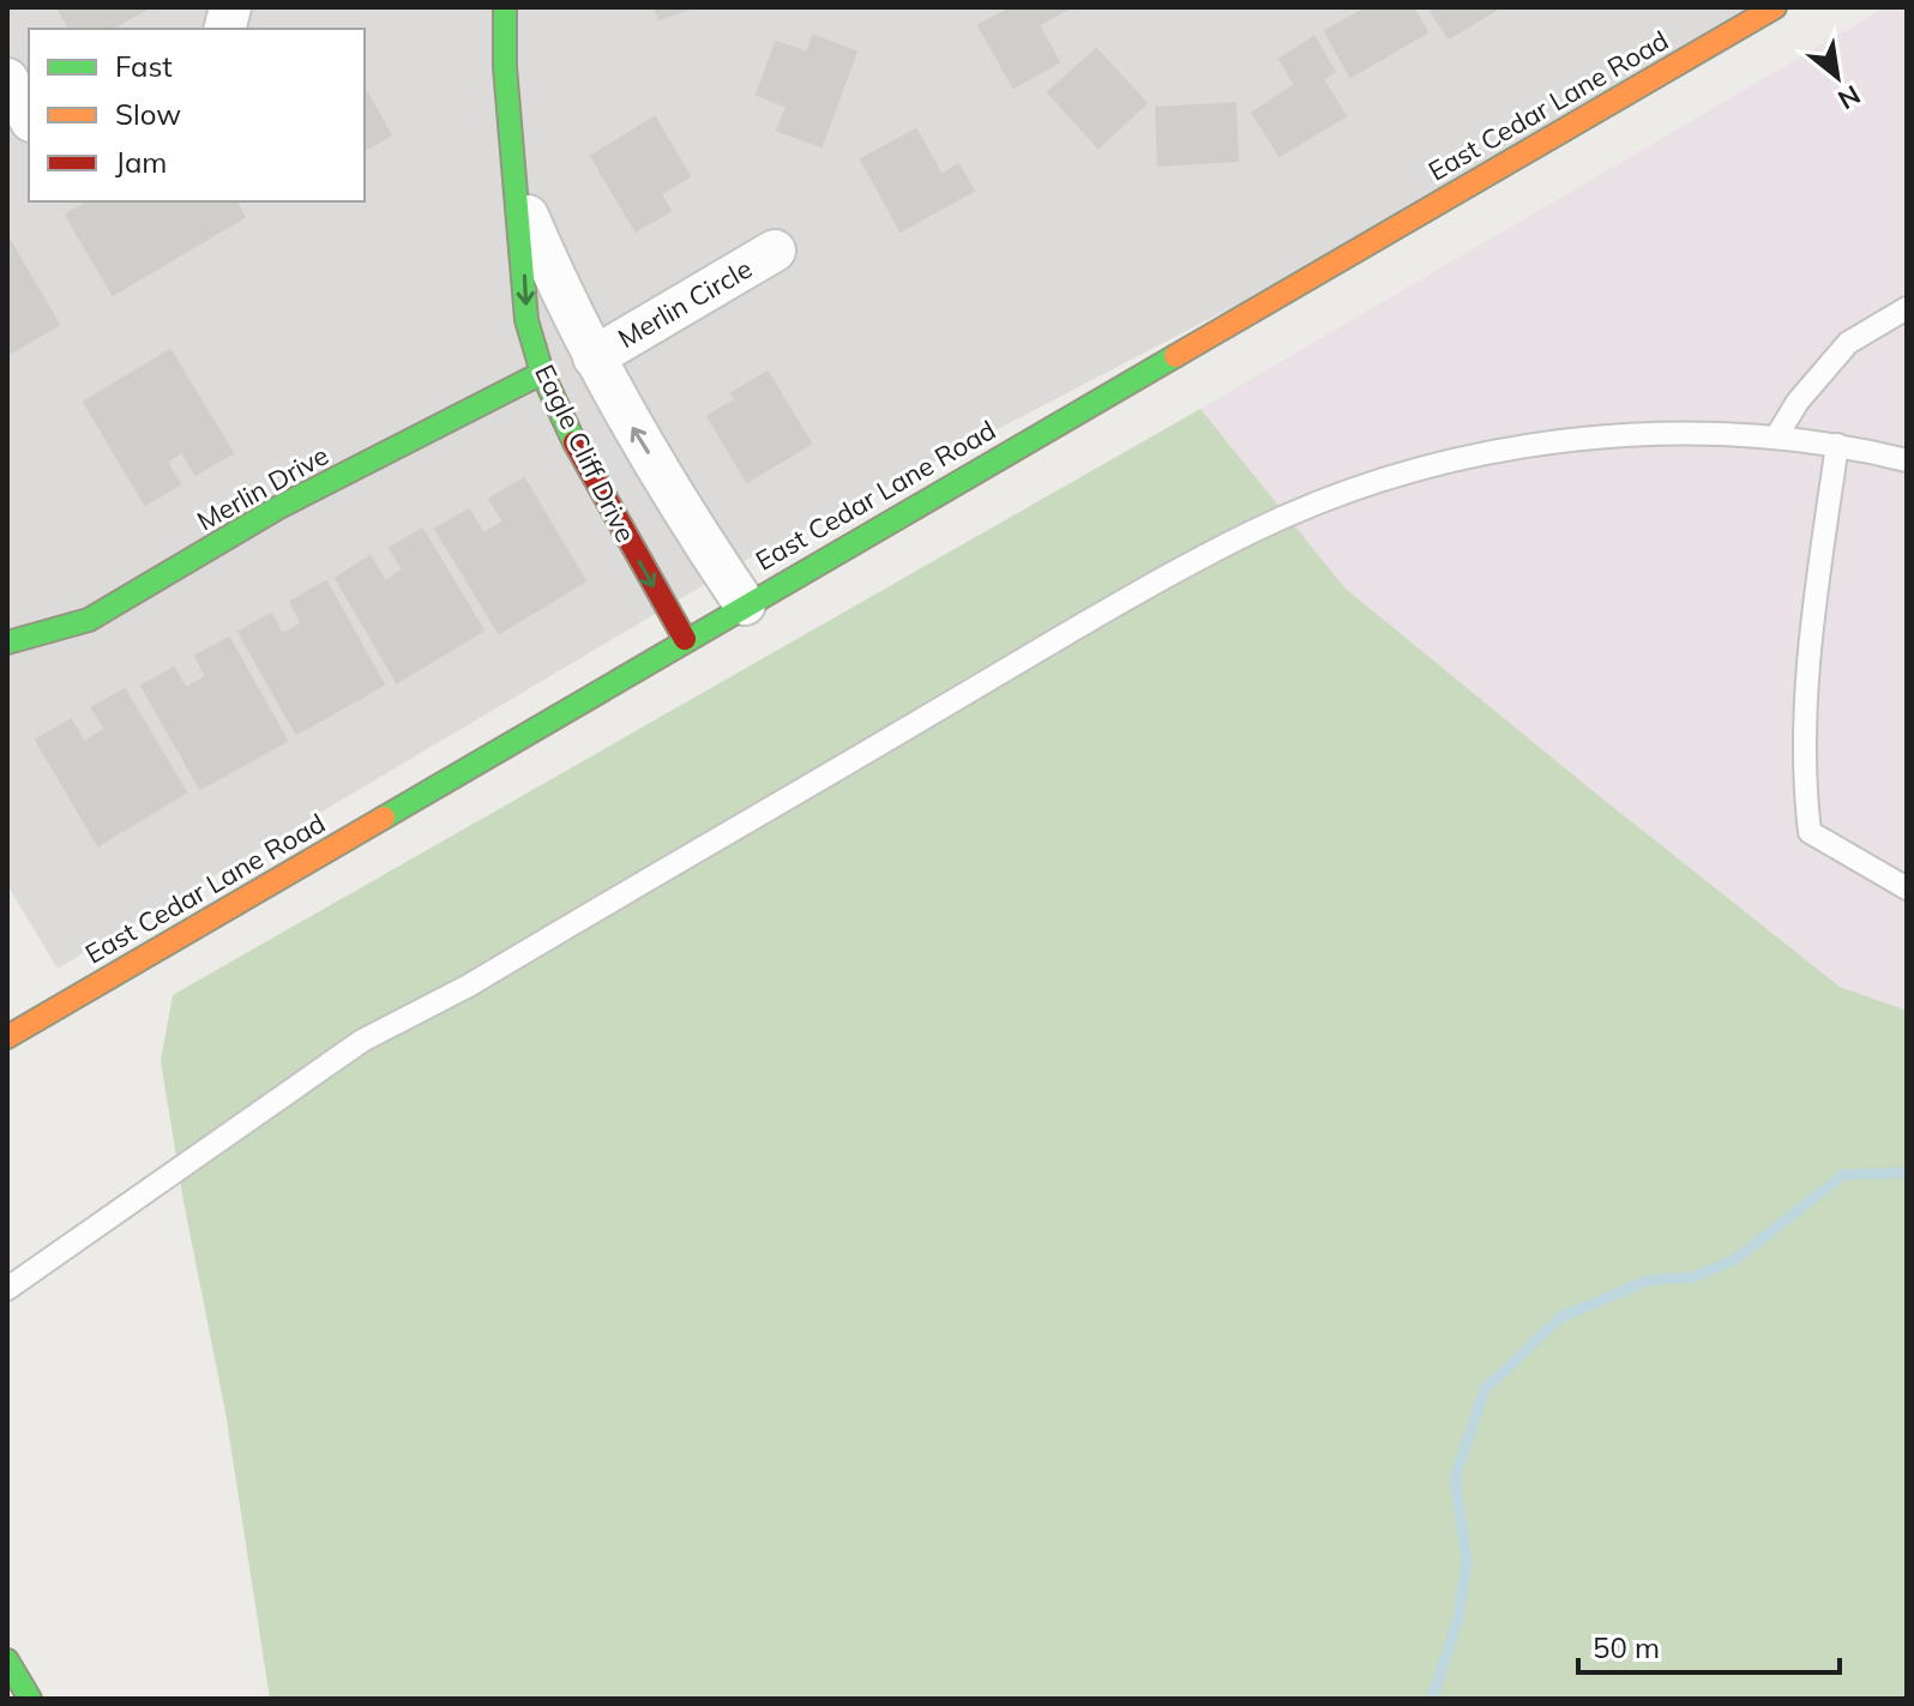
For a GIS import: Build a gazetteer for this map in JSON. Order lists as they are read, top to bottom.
{
  "streets": {
    "street": [
      "East Cedar Lane Road",
      "Merlin Circle",
      "Eagle Cliff Drive",
      "Merlin Drive"
    ]
  },
  "crossings": [
    ["East Cedar Lane Road", "Eagle Cliff Drive"],
    ["Merlin Circle", "Eagle Cliff Drive"],
    ["Eagle Cliff Drive", "Merlin Drive"]
  ],
  "legend": ["Fast", "Slow", "Jam"],
  "scale_bar": "50 m",
  "north": "bottom right"
}
